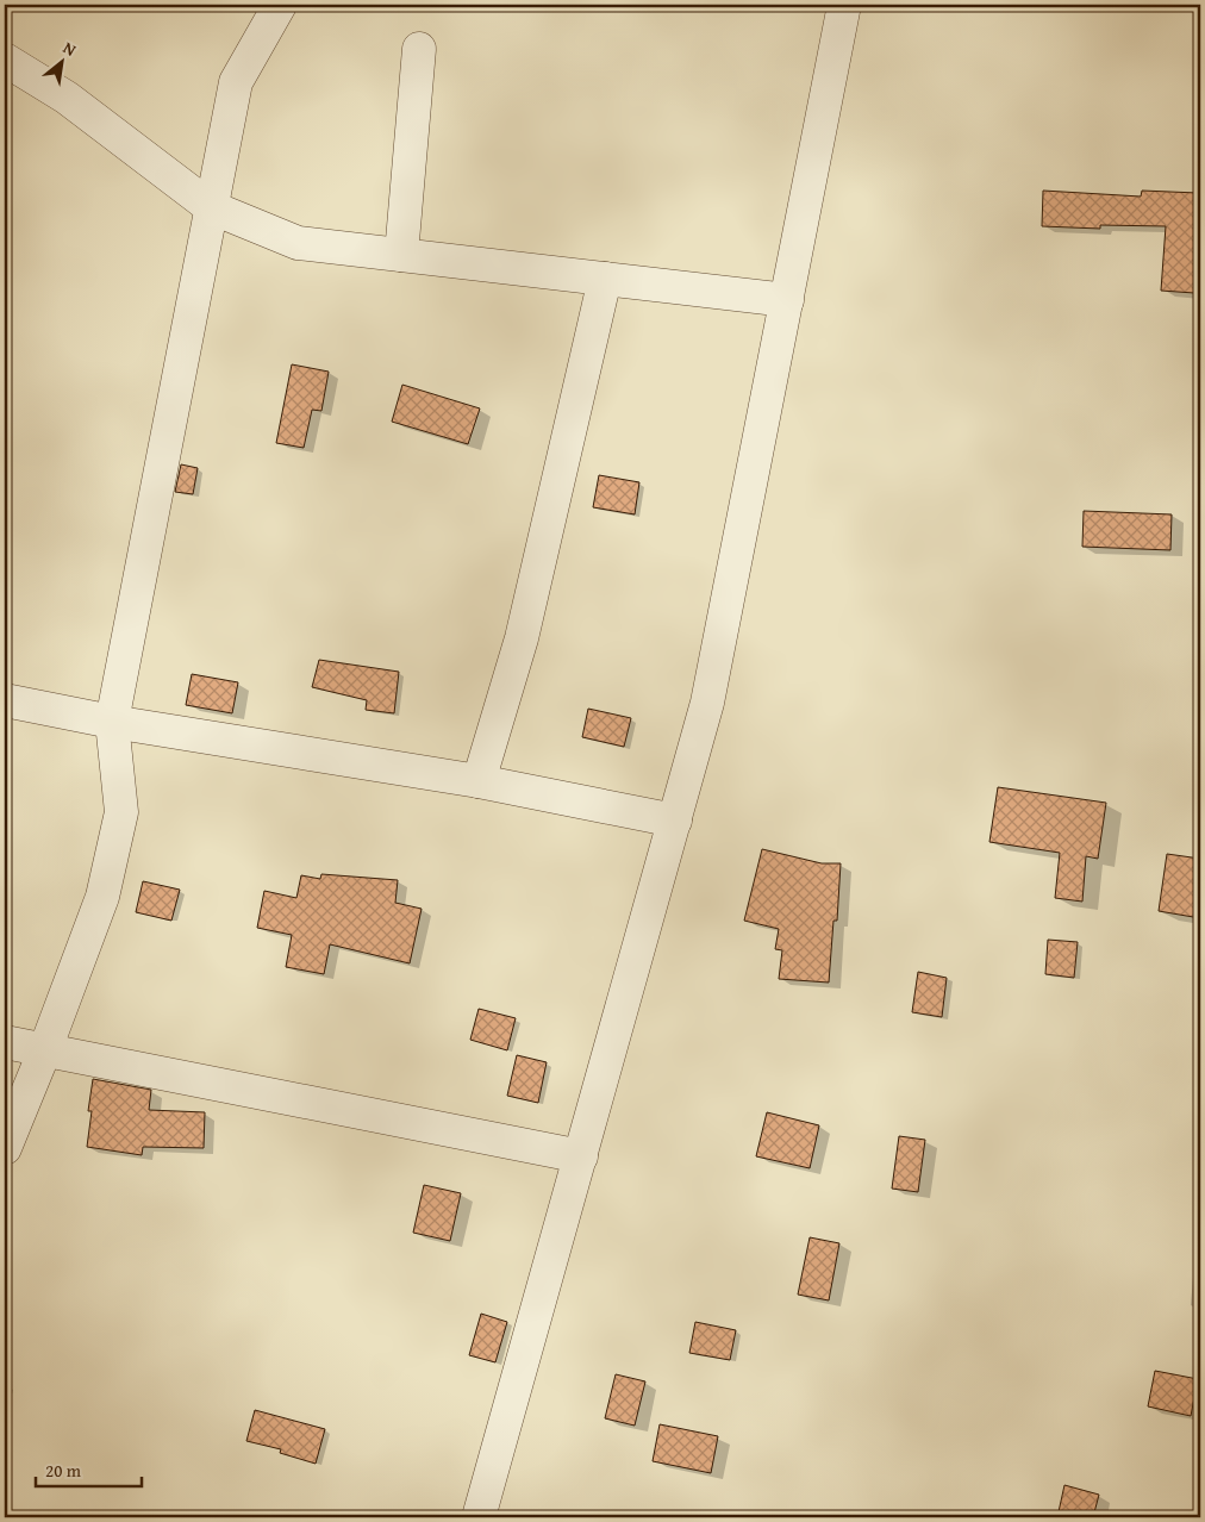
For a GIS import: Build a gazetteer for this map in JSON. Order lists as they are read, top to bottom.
{
  "scale_bar": "20 m",
  "north": "top right"
}
